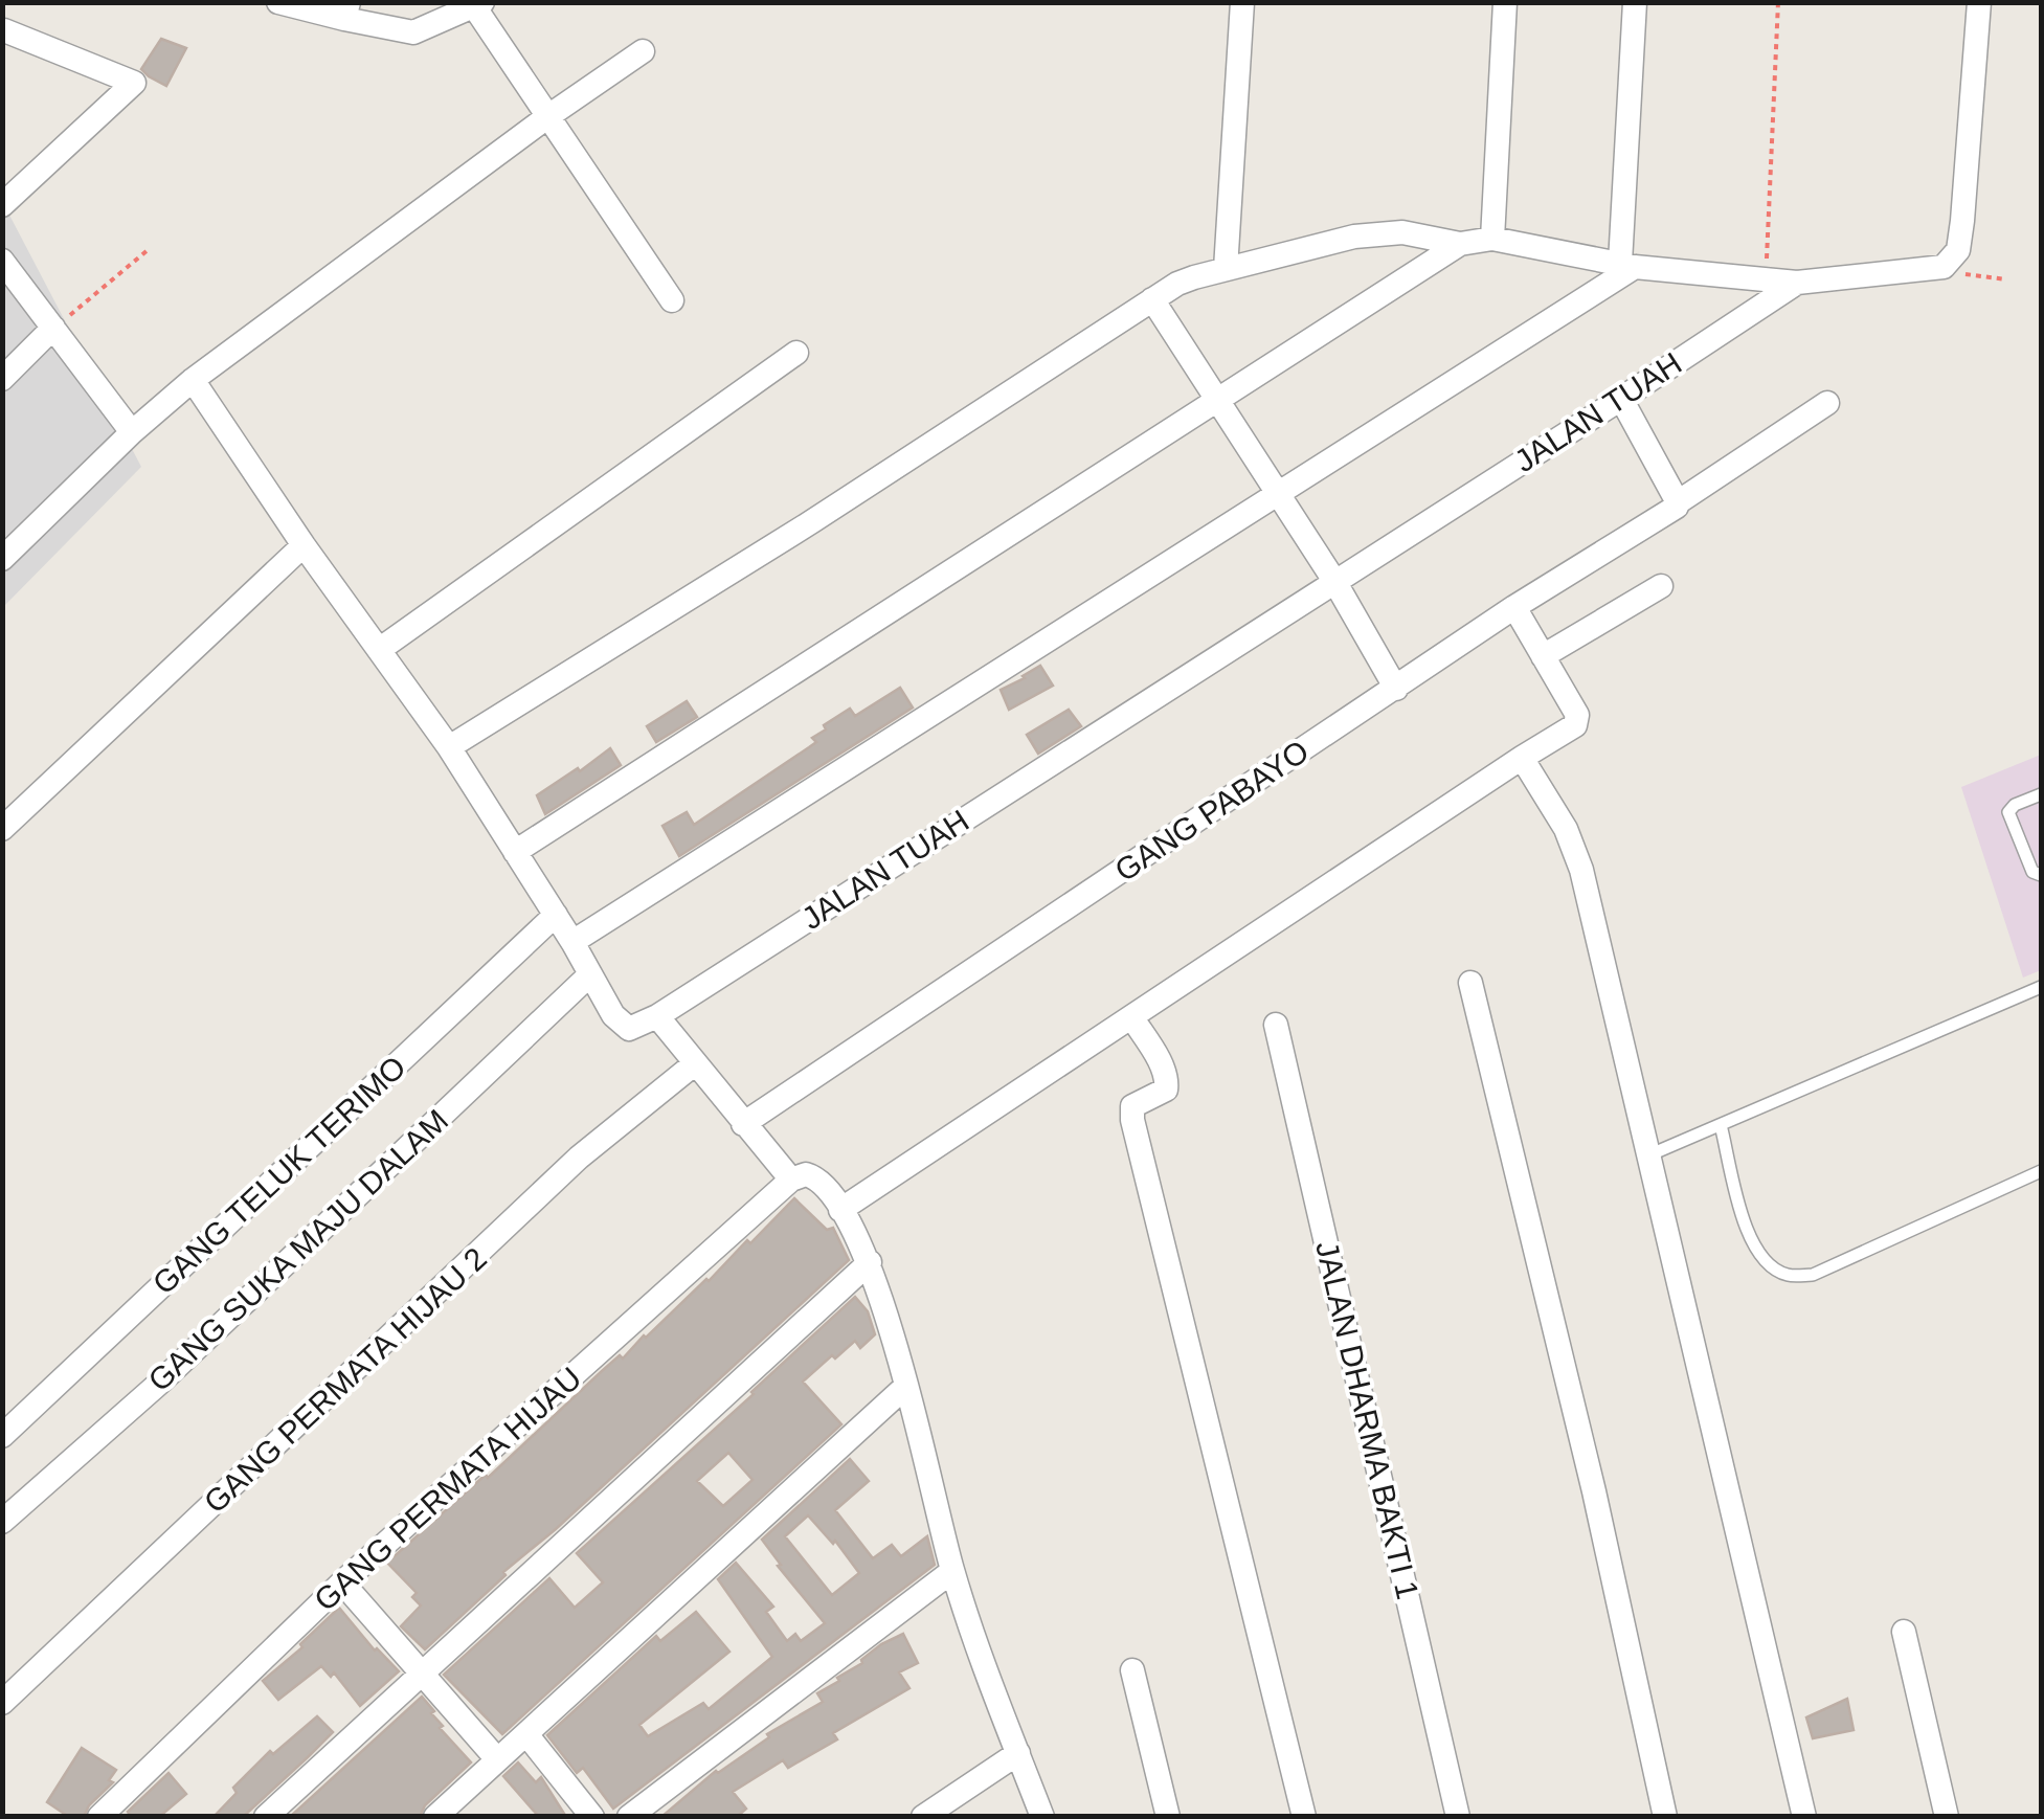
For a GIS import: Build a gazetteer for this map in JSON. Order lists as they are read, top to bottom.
{
  "streets": {
    "street": [
      "JALAN TUAH",
      "GANG PABAYO",
      "GANG TELUK TERIMO",
      "GANG SUKA MAJU DALAM",
      "GANG PERMATA HIJAU 2",
      "JALAN DHARMA BAKTI 1",
      "GANG PERMATA HIJAU"
    ]
  }
}
